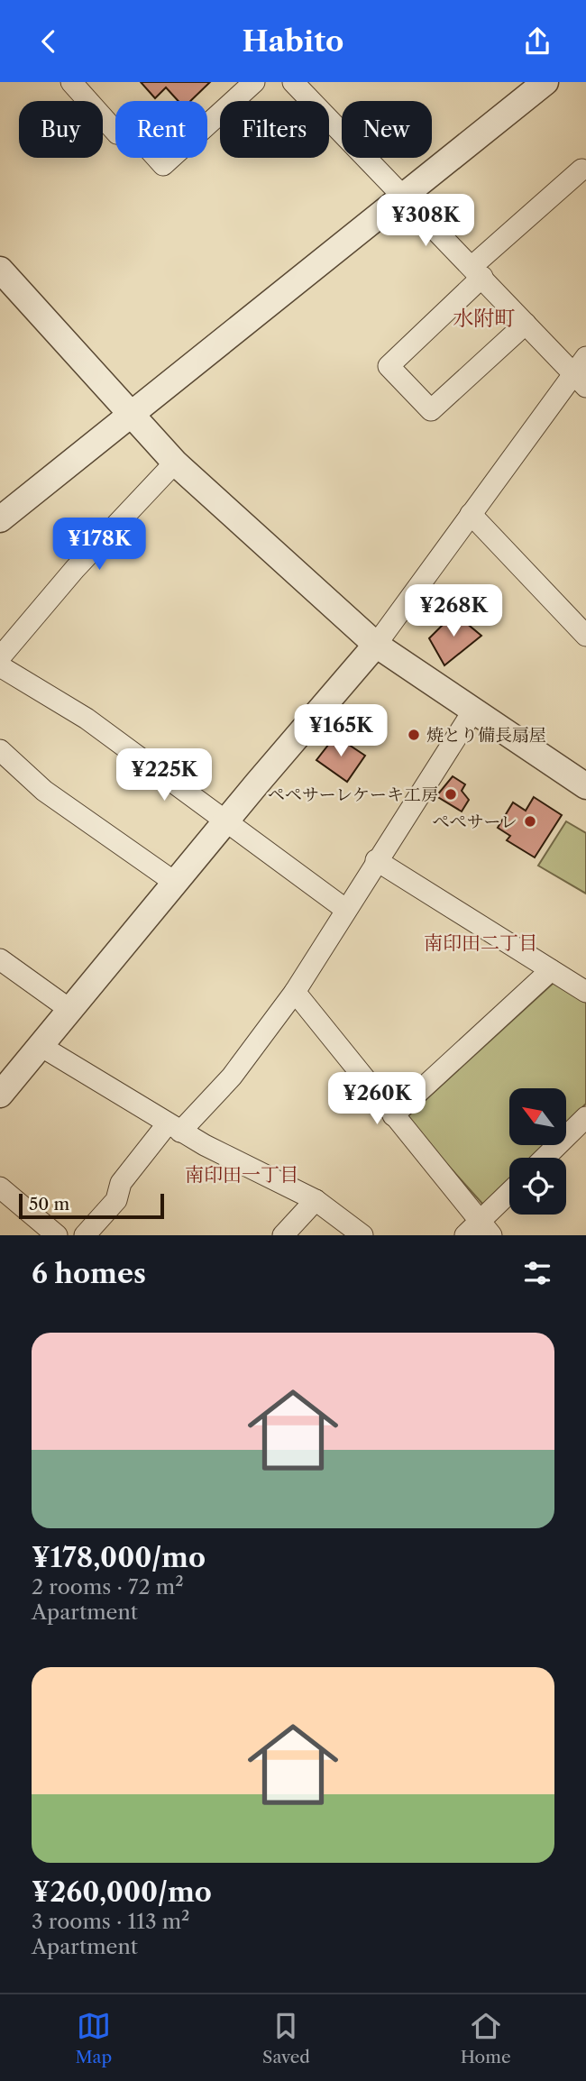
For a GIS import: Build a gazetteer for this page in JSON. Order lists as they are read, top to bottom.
{
  "districts": ["水附町", "南印田二丁目", "南印田一丁目"],
  "places": ["焼とり備長扇屋", "ペペサーレケーキ工房", "ぺぺサーレ"],
  "scale_bar": "50 m",
  "north": "top left",
  "page": {
    "header": "Habito",
    "chip": [
      "Buy",
      "Rent",
      "Filters",
      "New"
    ],
    "price": [
      "¥308K",
      "¥178K",
      "¥268K",
      "¥165K",
      "¥225K",
      "¥260K"
    ],
    "scale": "50 m",
    "heading": "6 homes",
    "list": [
      {
        "name": "¥178,000/mo",
        "note": "2 rooms · 72 m² · Apartment"
      },
      {
        "name": "¥260,000/mo",
        "note": "3 rooms · 113 m² · Apartment"
      }
    ],
    "tabs": ["Map", "Saved", "Home"]
  }
}
